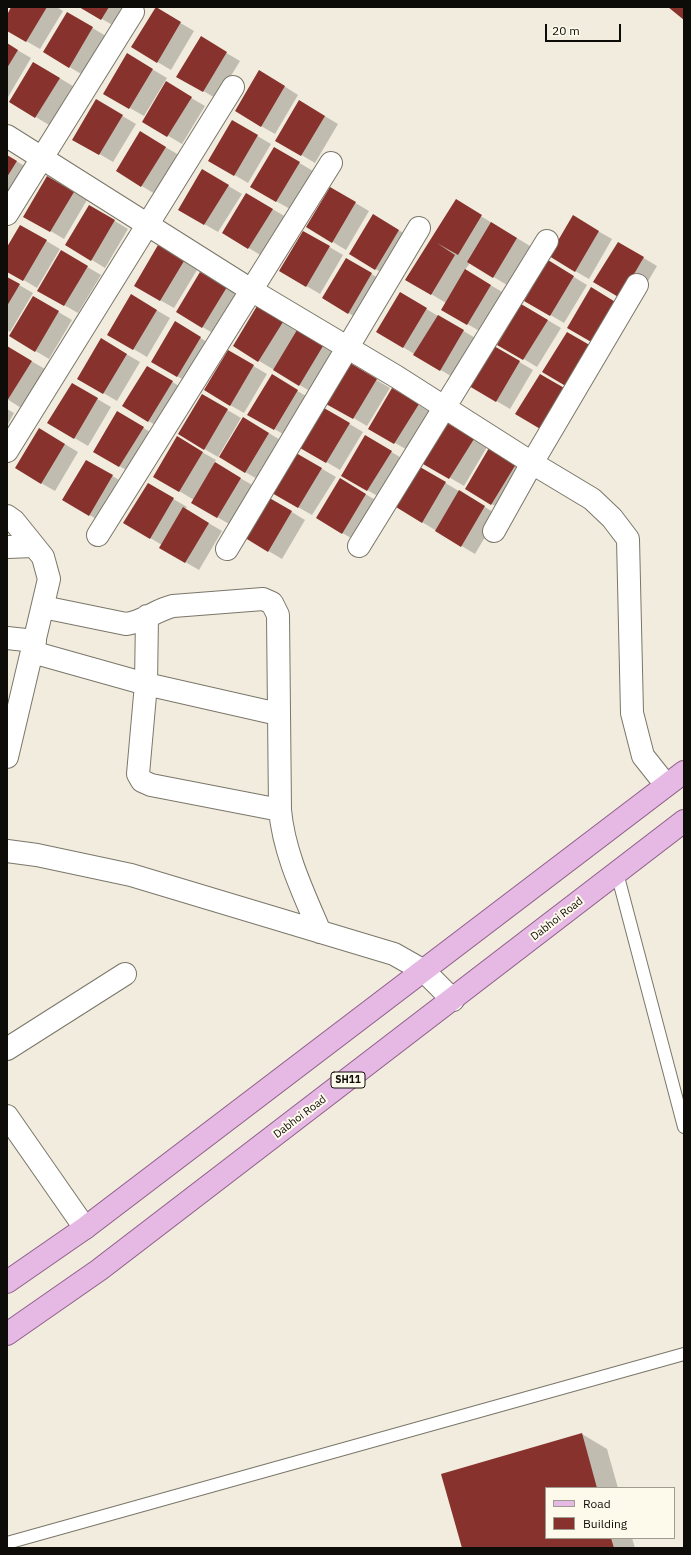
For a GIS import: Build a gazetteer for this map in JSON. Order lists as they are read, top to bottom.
{
  "streets": {
    "main road": ["Dabhoi Road", "SH11"]
  },
  "legend": ["Road", "Building"],
  "scale_bar": "20 m"
}
